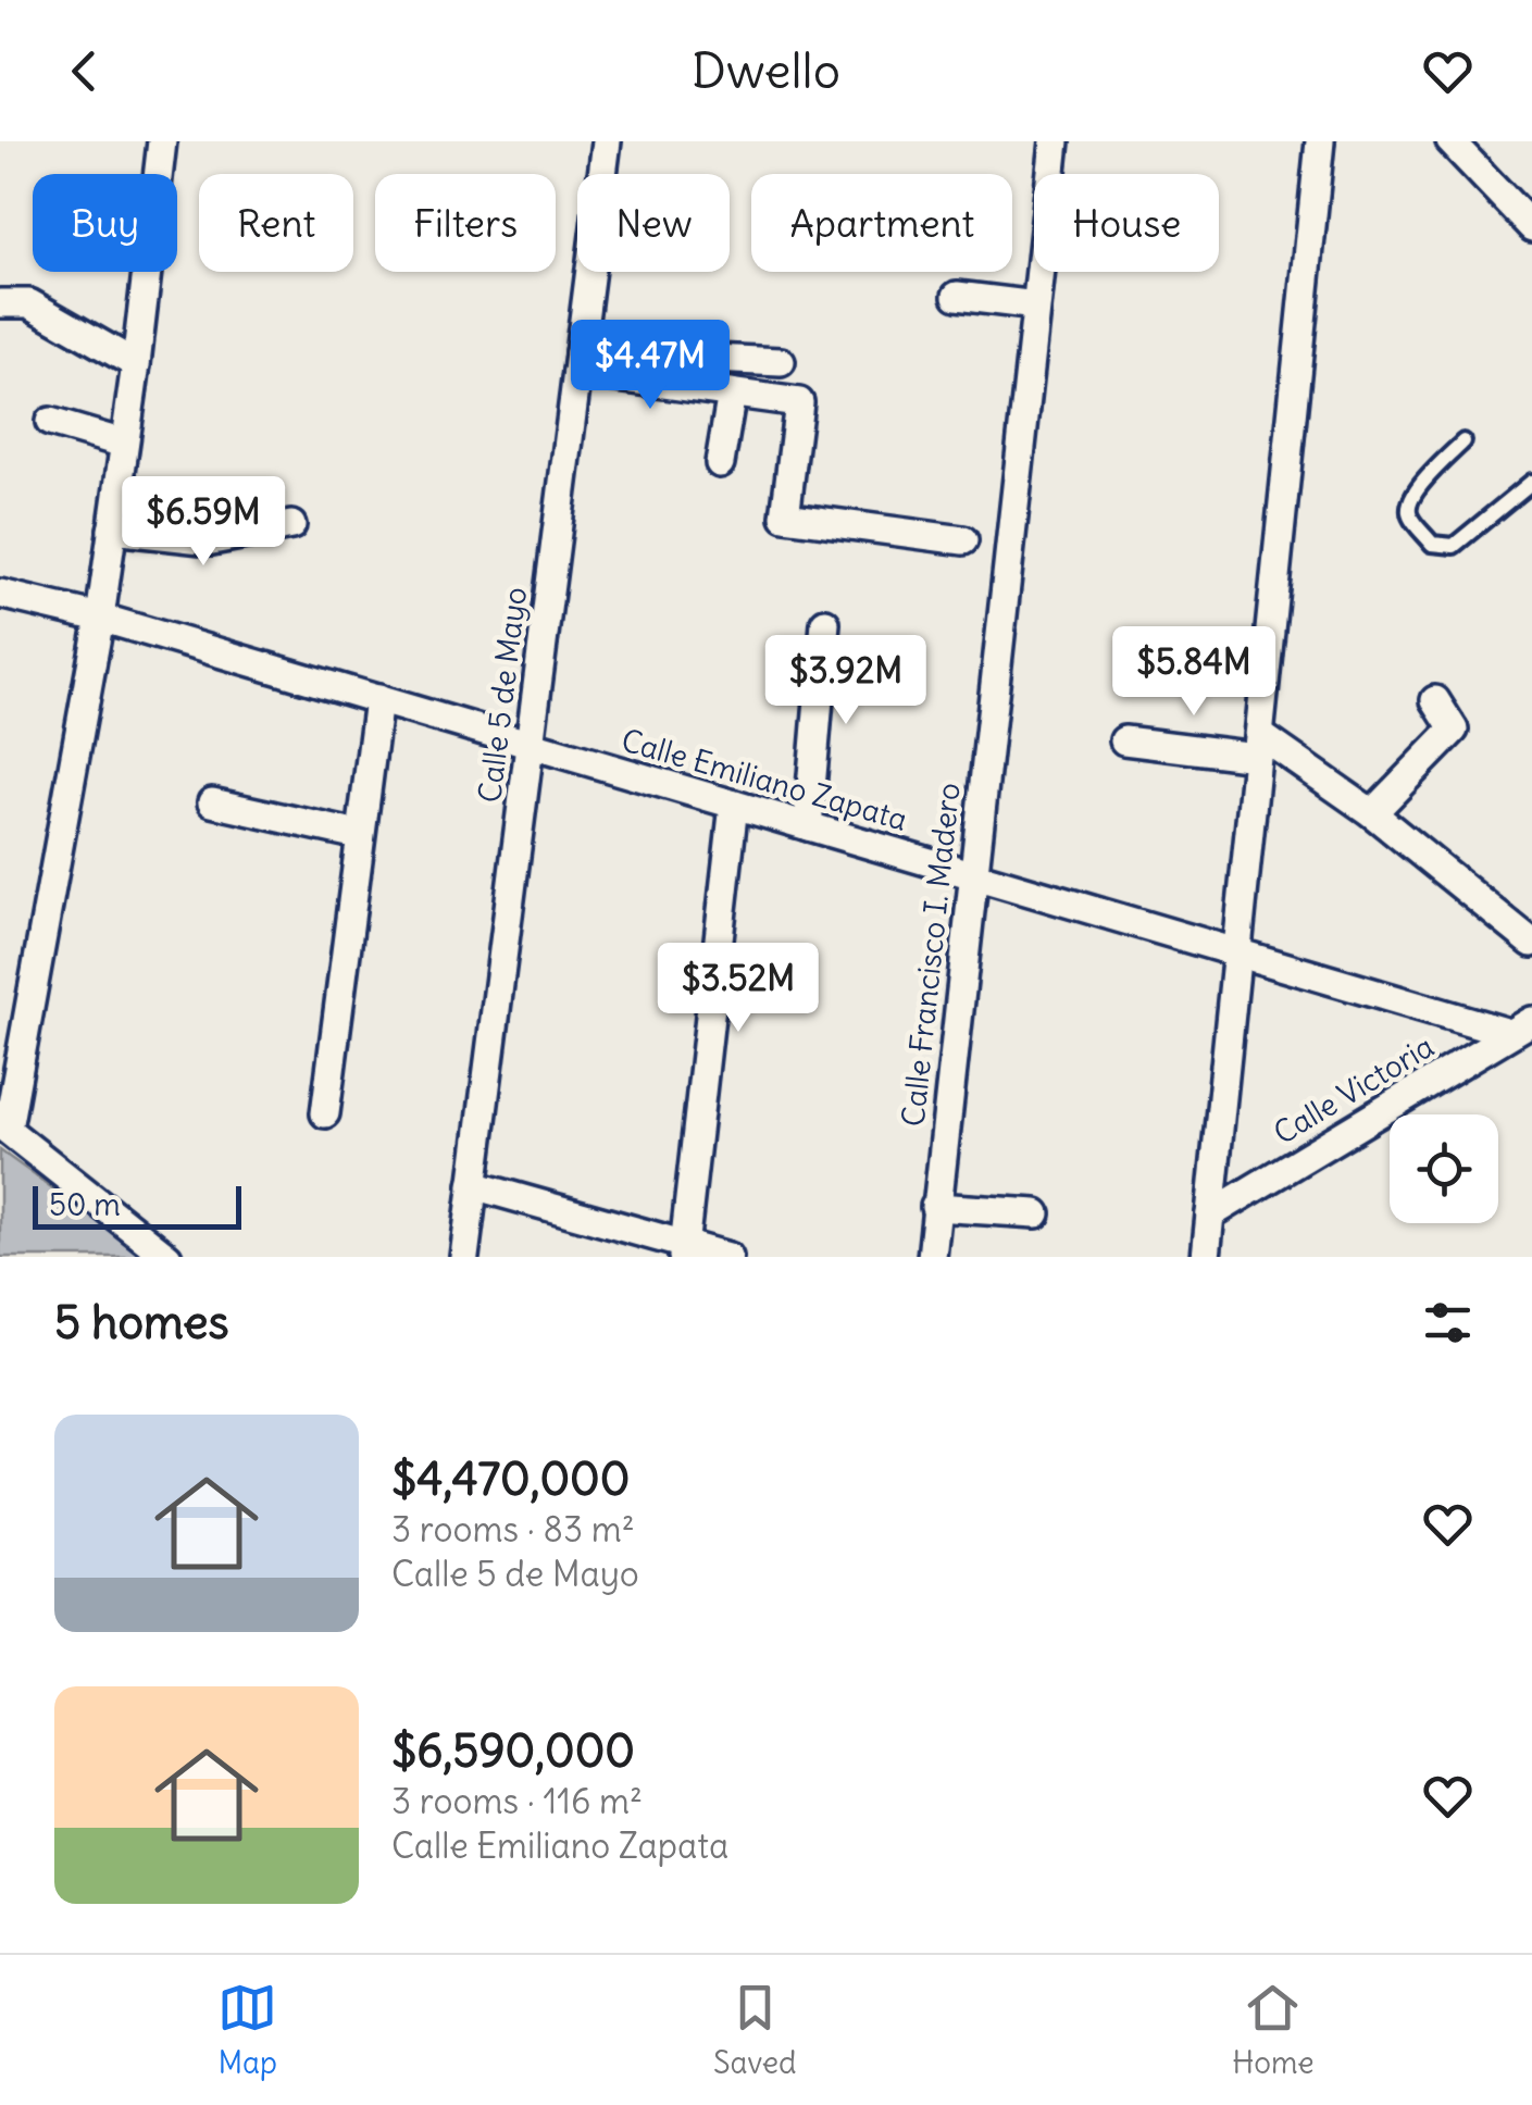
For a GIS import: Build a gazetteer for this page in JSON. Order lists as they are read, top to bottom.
{
  "streets": {
    "street": [
      "Calle 5 de Mayo",
      "Calle Emiliano Zapata",
      "Calle Francisco I. Madero",
      "Calle Victoria"
    ]
  },
  "crossings": [
    ["Calle 5 de Mayo", "Calle Emiliano Zapata"],
    ["Calle Emiliano Zapata", "Calle Francisco I. Madero"],
    ["Calle Emiliano Zapata", "Calle Victoria"]
  ],
  "scale_bar": "50 m",
  "page": {
    "header": "Dwello",
    "chip": [
      "Buy",
      "Rent",
      "Filters",
      "New",
      "Apartment",
      "House"
    ],
    "price": [
      "$4.47M",
      "$6.59M",
      "$5.84M",
      "$3.92M",
      "$3.52M"
    ],
    "scale": "50 m",
    "heading": "5 homes",
    "list": [
      {
        "name": "$4,470,000",
        "note": "3 rooms · 83 m² · Calle 5 de Mayo"
      },
      {
        "name": "$6,590,000",
        "note": "3 rooms · 116 m² · Calle Emiliano Zapata"
      }
    ],
    "tabs": ["Map", "Saved", "Home"]
  }
}
